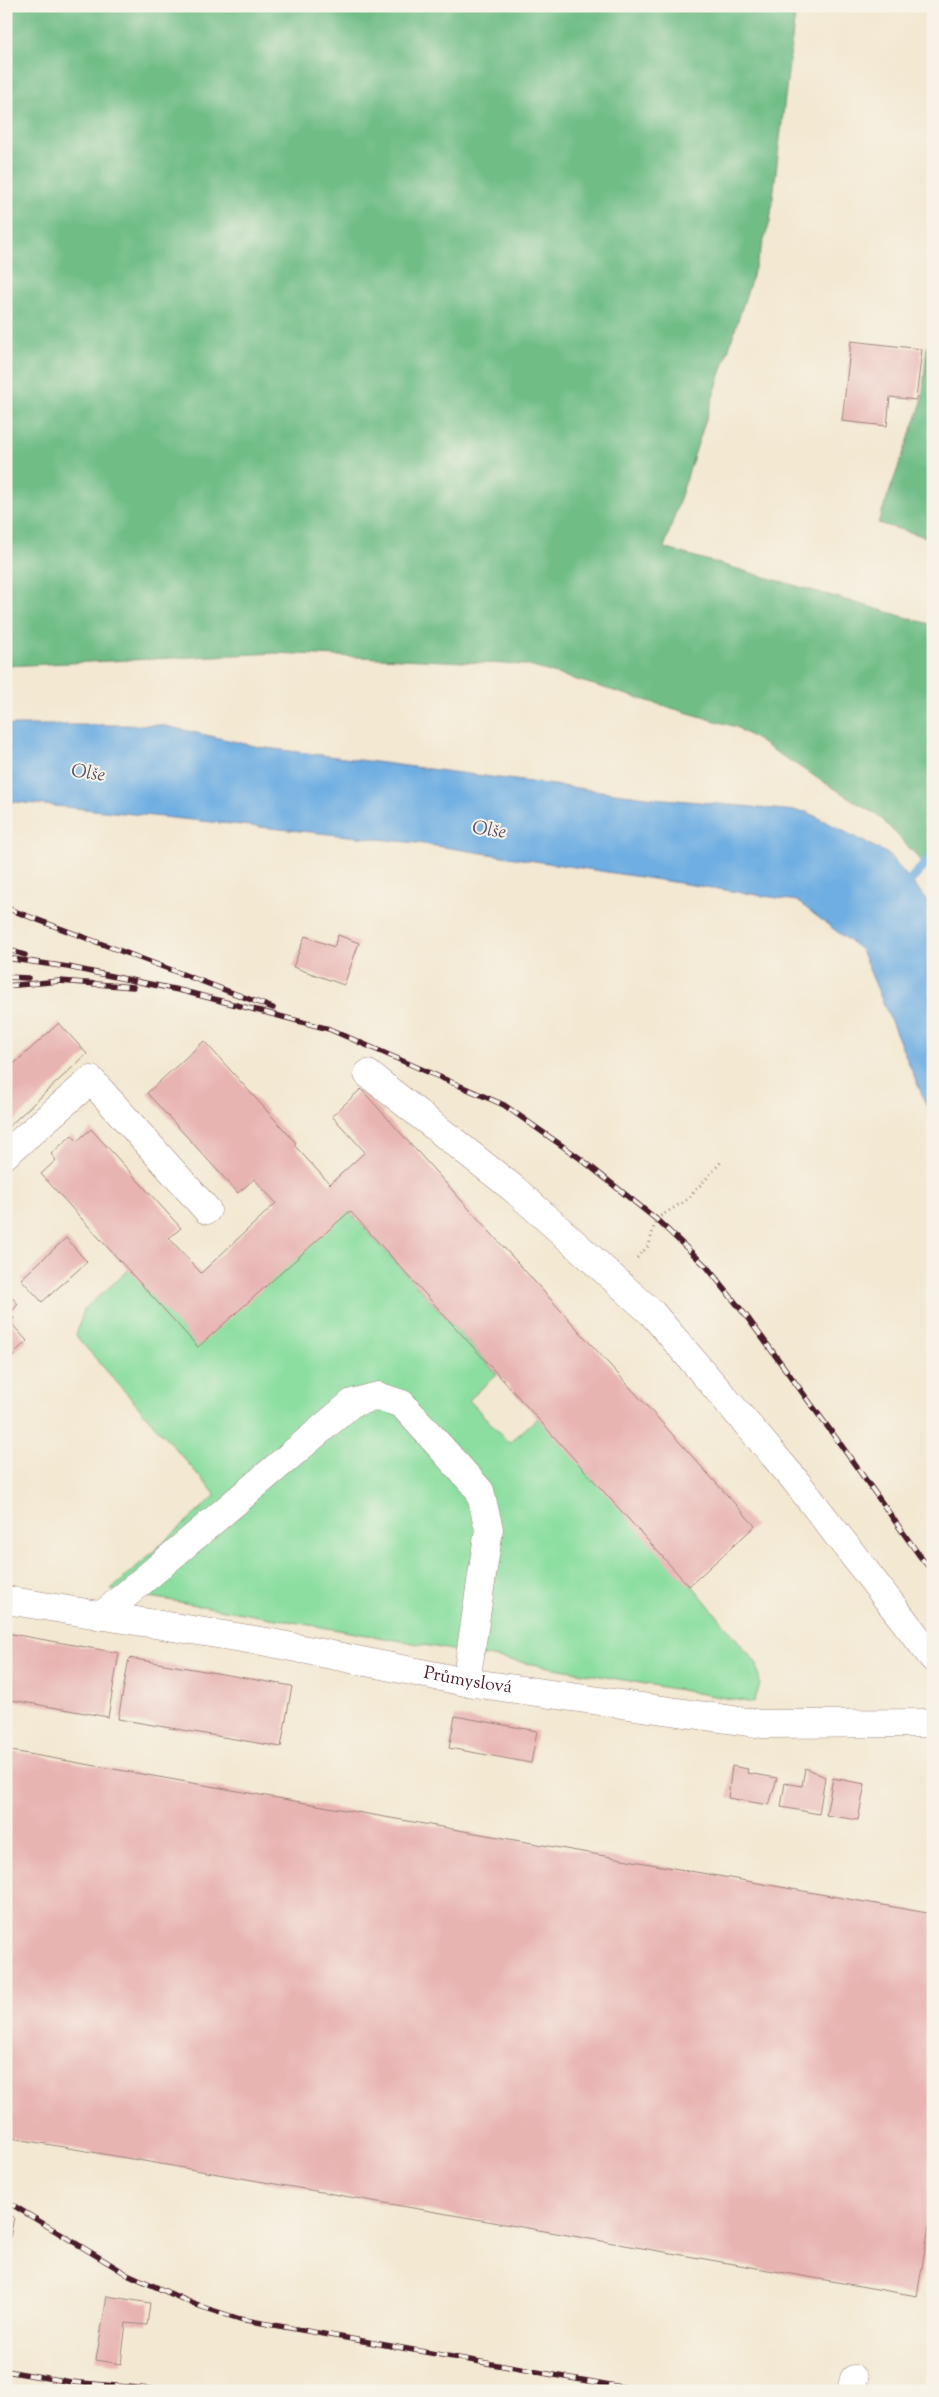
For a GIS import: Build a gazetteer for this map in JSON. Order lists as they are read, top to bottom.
{
  "streets": {
    "street": ["Průmyslová"]
  },
  "water": ["Olše"]
}
